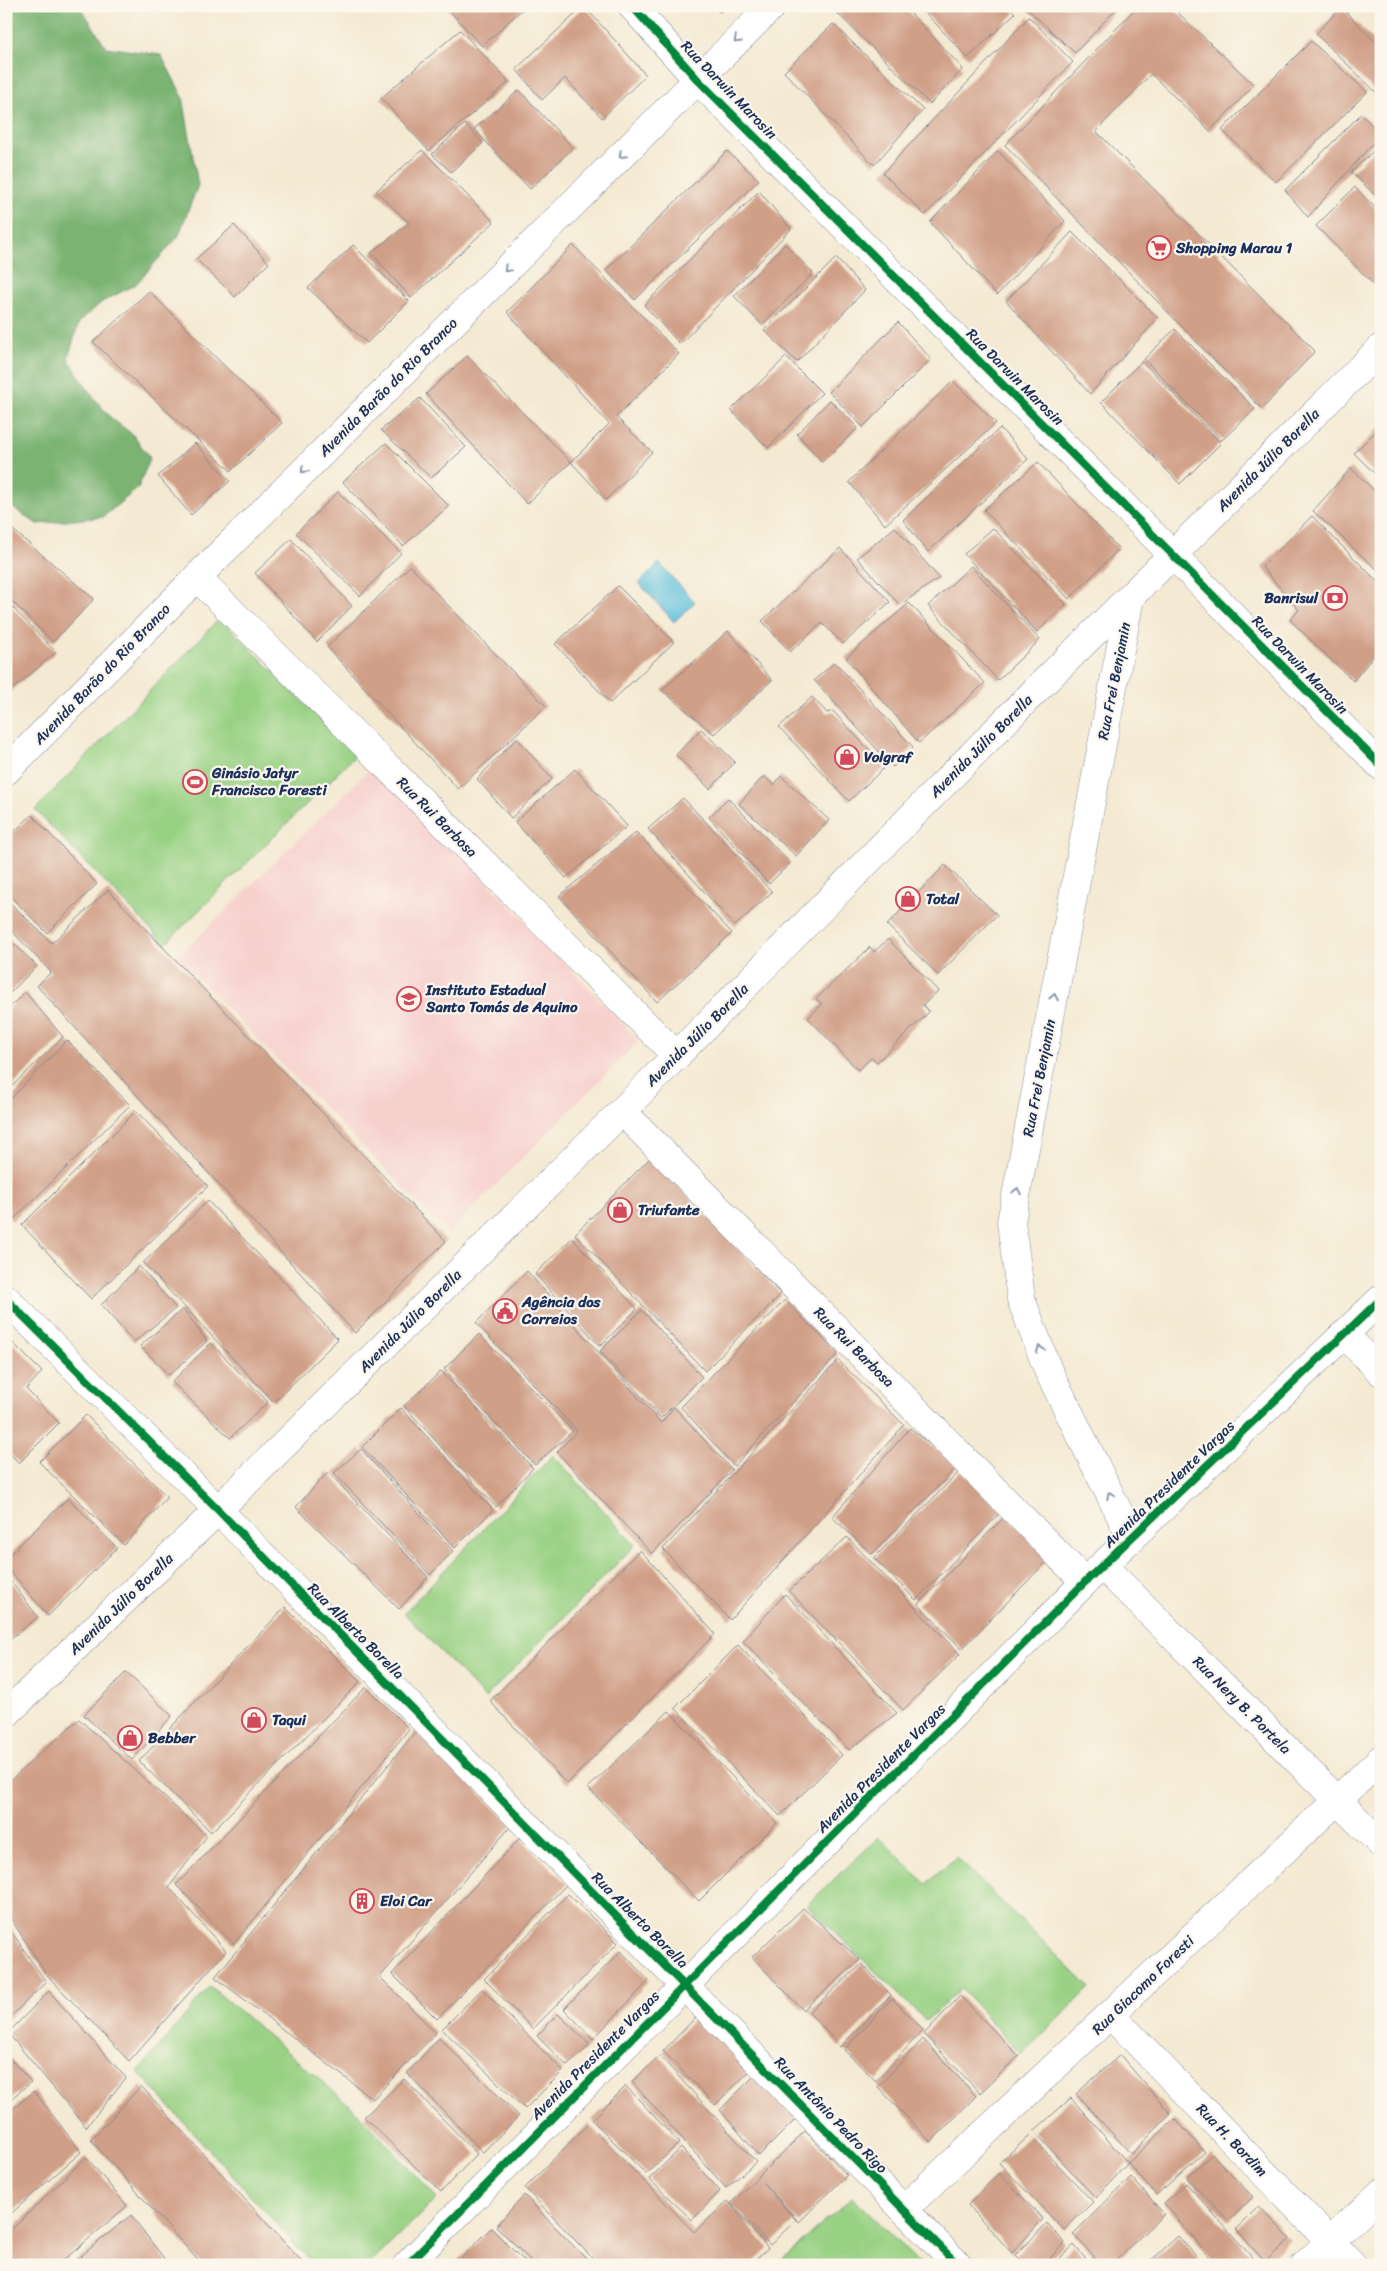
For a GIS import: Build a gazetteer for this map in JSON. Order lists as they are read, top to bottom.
{
  "streets": {
    "street": [
      "Rua Darwin Marosin",
      "Avenida Barão do Rio Branco",
      "Avenida Júlio Borella",
      "Rua Frei Benjamin",
      "Rua Rui Barbosa",
      "Avenida Presidente Vargas",
      "Rua Alberto Borella",
      "Rua Nery B. Portela",
      "Rua Giacomo Foresti",
      "Rua Antônio Pedro Rigo",
      "Rua H. Bordim"
    ]
  },
  "crossings": [
    ["Rua Darwin Marosin", "Avenida Barão do Rio Branco"],
    ["Rua Darwin Marosin", "Avenida Júlio Borella"],
    ["Avenida Barão do Rio Branco", "Rua Rui Barbosa"],
    ["Avenida Júlio Borella", "Rua Frei Benjamin"],
    ["Avenida Júlio Borella", "Rua Rui Barbosa"],
    ["Avenida Júlio Borella", "Rua Alberto Borella"],
    ["Rua Frei Benjamin", "Avenida Presidente Vargas"],
    ["Rua Rui Barbosa", "Avenida Presidente Vargas"],
    ["Rua Rui Barbosa", "Rua Nery B. Portela"],
    ["Avenida Presidente Vargas", "Rua Alberto Borella"],
    ["Avenida Presidente Vargas", "Rua Nery B. Portela"],
    ["Avenida Presidente Vargas", "Rua Antônio Pedro Rigo"],
    ["Rua Alberto Borella", "Rua Antônio Pedro Rigo"],
    ["Rua Nery B. Portela", "Rua Giacomo Foresti"],
    ["Rua Giacomo Foresti", "Rua Antônio Pedro Rigo"],
    ["Rua Giacomo Foresti", "Rua H. Bordim"]
  ],
  "one_way": ["Avenida Barão do Rio Branco", "Rua Frei Benjamin"],
  "places": {
    "supermarket": ["Shopping Marau 1"],
    "bank": ["Banrisul"],
    "shop": [
      "Volgraf",
      "Total",
      "Triufante",
      "Taqui",
      "Bebber"
    ],
    "sports": ["Ginásio Jatyr Francisco Foresti"],
    "school or university": ["Instituto Estadual Santo Tomás de Aquino"],
    "public building": ["Agência dos Correios"],
    "building": ["Eloi Car"]
  }
}
